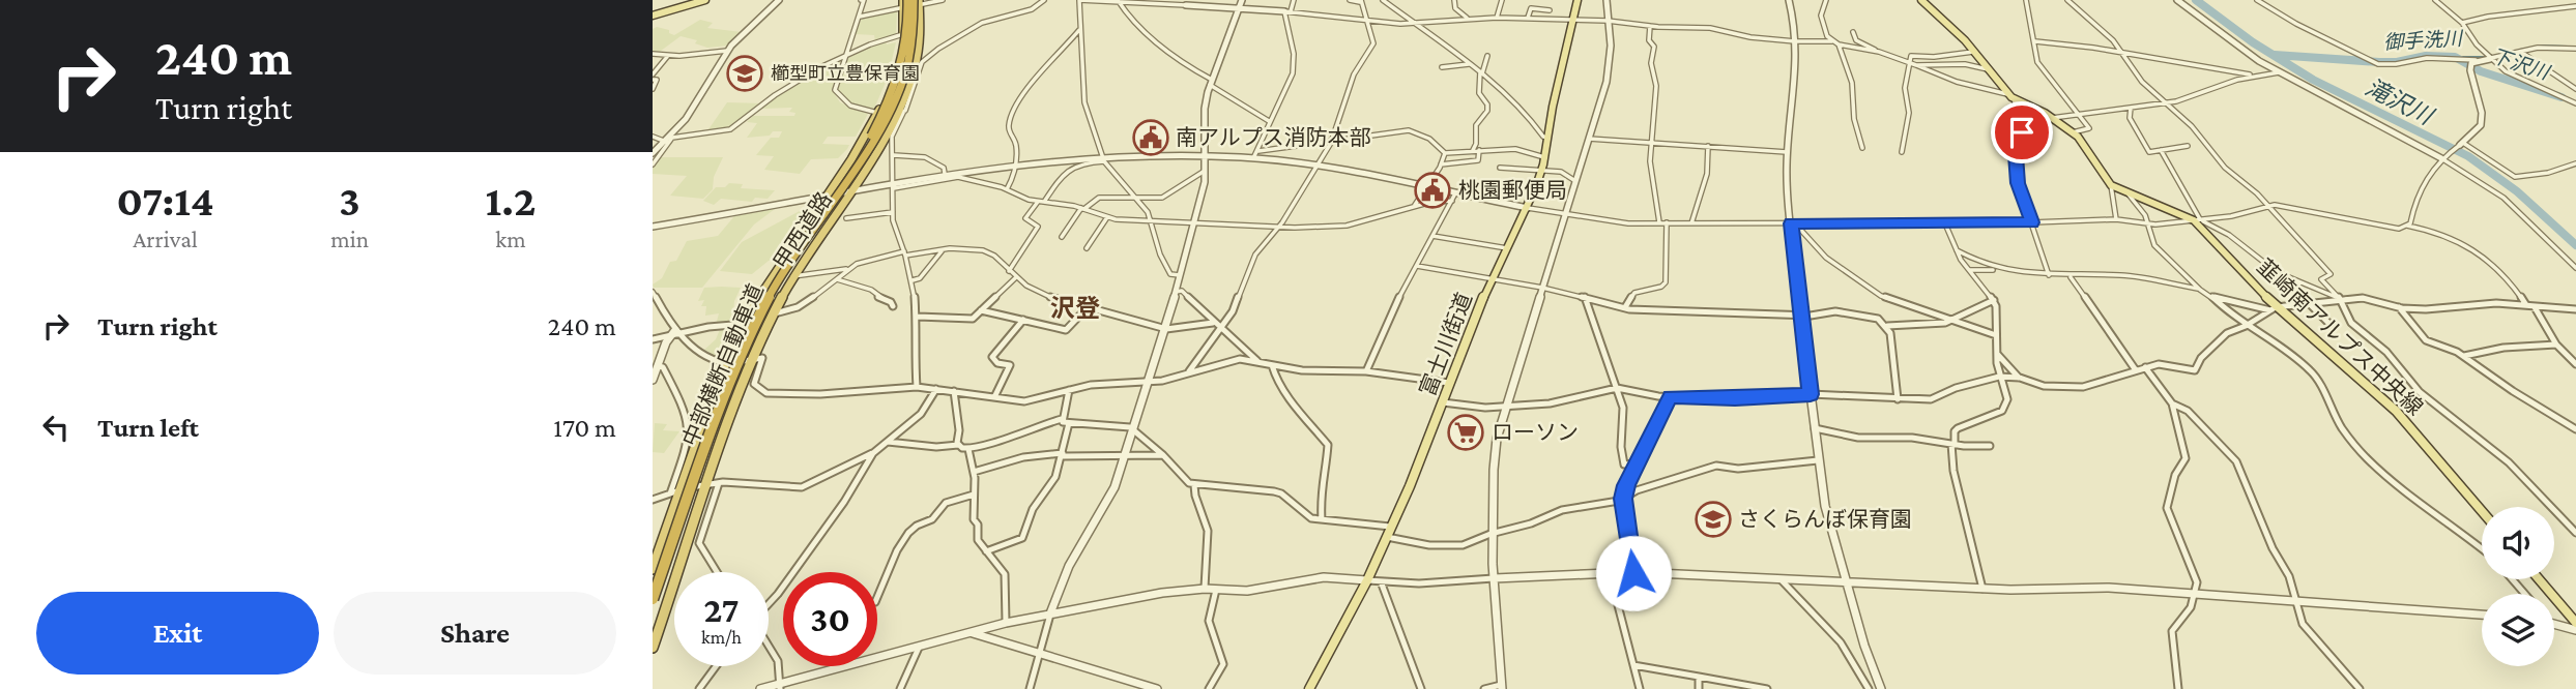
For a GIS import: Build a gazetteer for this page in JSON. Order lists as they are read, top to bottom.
{
  "streets": {
    "highway": ["甲西道路", "中部横断自動車道"],
    "main road": ["韮崎南アルプス中央線", "富士川街道"]
  },
  "crossings": [
    ["甲西道路", "中部横断自動車道"]
  ],
  "districts": ["沢登"],
  "water": ["御手洗川", "下沢川", "滝沢川"],
  "places": {
    "school or university": ["櫛型町立豊保育園", "さくらんぼ保育園"],
    "public building": ["南アルプス消防本部", "桃園郵便局"],
    "supermarket": ["ローソン"]
  },
  "page": {
    "turn": ["240 m", "Turn right"],
    "eta": [
      "07:14",
      "Arrival",
      "3",
      "min",
      "1.2",
      "km"
    ],
    "list": [
      {
        "name": "Turn right",
        "value": "240 m"
      },
      {
        "name": "Turn left",
        "value": "170 m"
      }
    ],
    "speed": "27 km/h",
    "limit": "30",
    "buttons": ["Exit", "Share"]
  }
}
